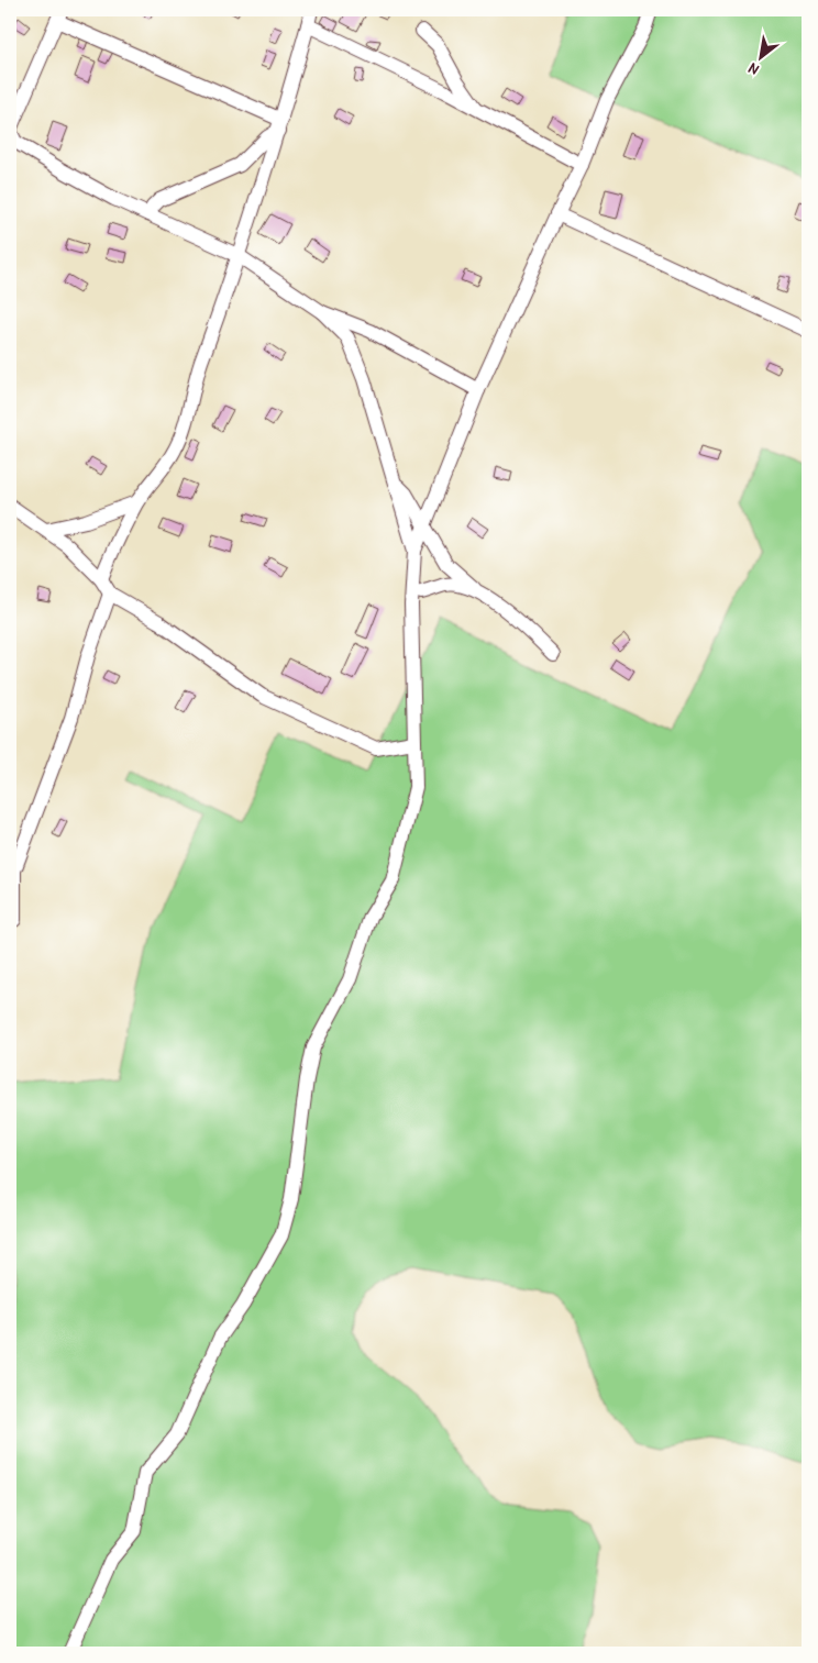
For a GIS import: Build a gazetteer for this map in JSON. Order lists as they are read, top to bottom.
{
  "north": "bottom left"
}
